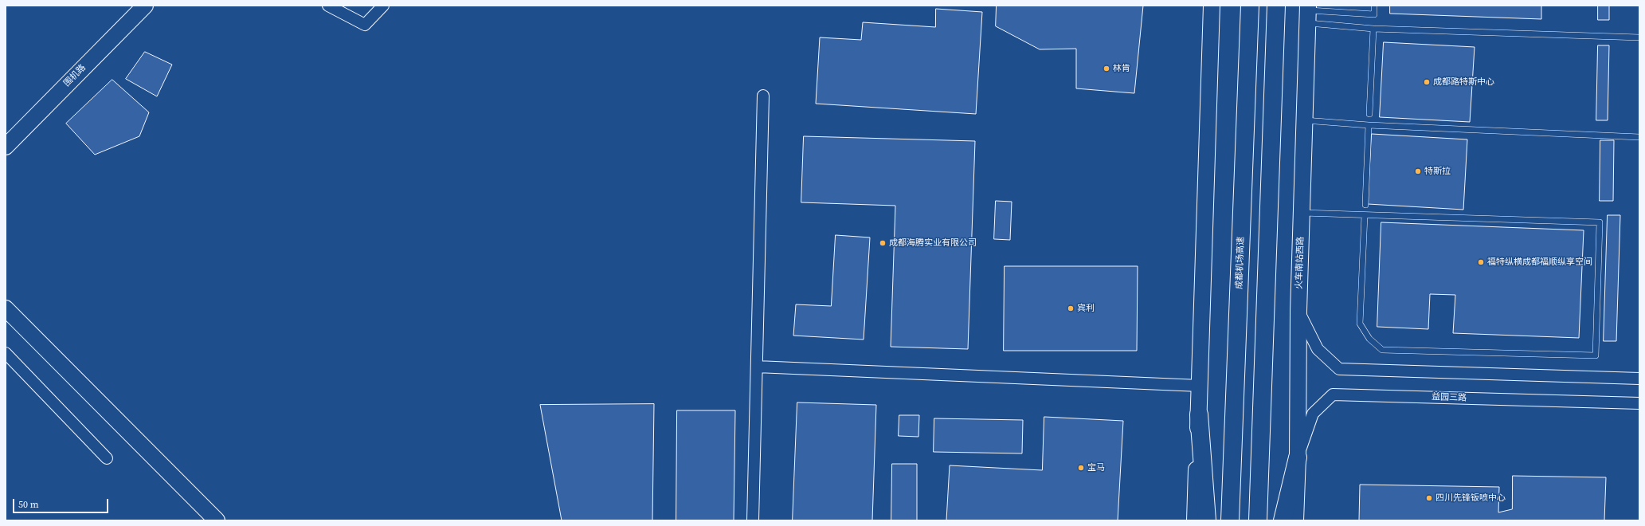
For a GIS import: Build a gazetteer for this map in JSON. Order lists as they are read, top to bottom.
{
  "streets": {
    "highway": ["成都机场高速"],
    "main road": ["围机路", "火车南站西路"],
    "street": ["益园三路"]
  },
  "crossings": [
    ["火车南站西路", "益园三路"]
  ],
  "places": [
    "林肯",
    "成都路特斯中心",
    "特斯拉",
    "成都海腾实业有限公司",
    "福特纵横成都福顺纵享空间",
    "宾利",
    "宝马",
    "四川先锋钣喷中心"
  ],
  "scale_bar": "50 m"
}
